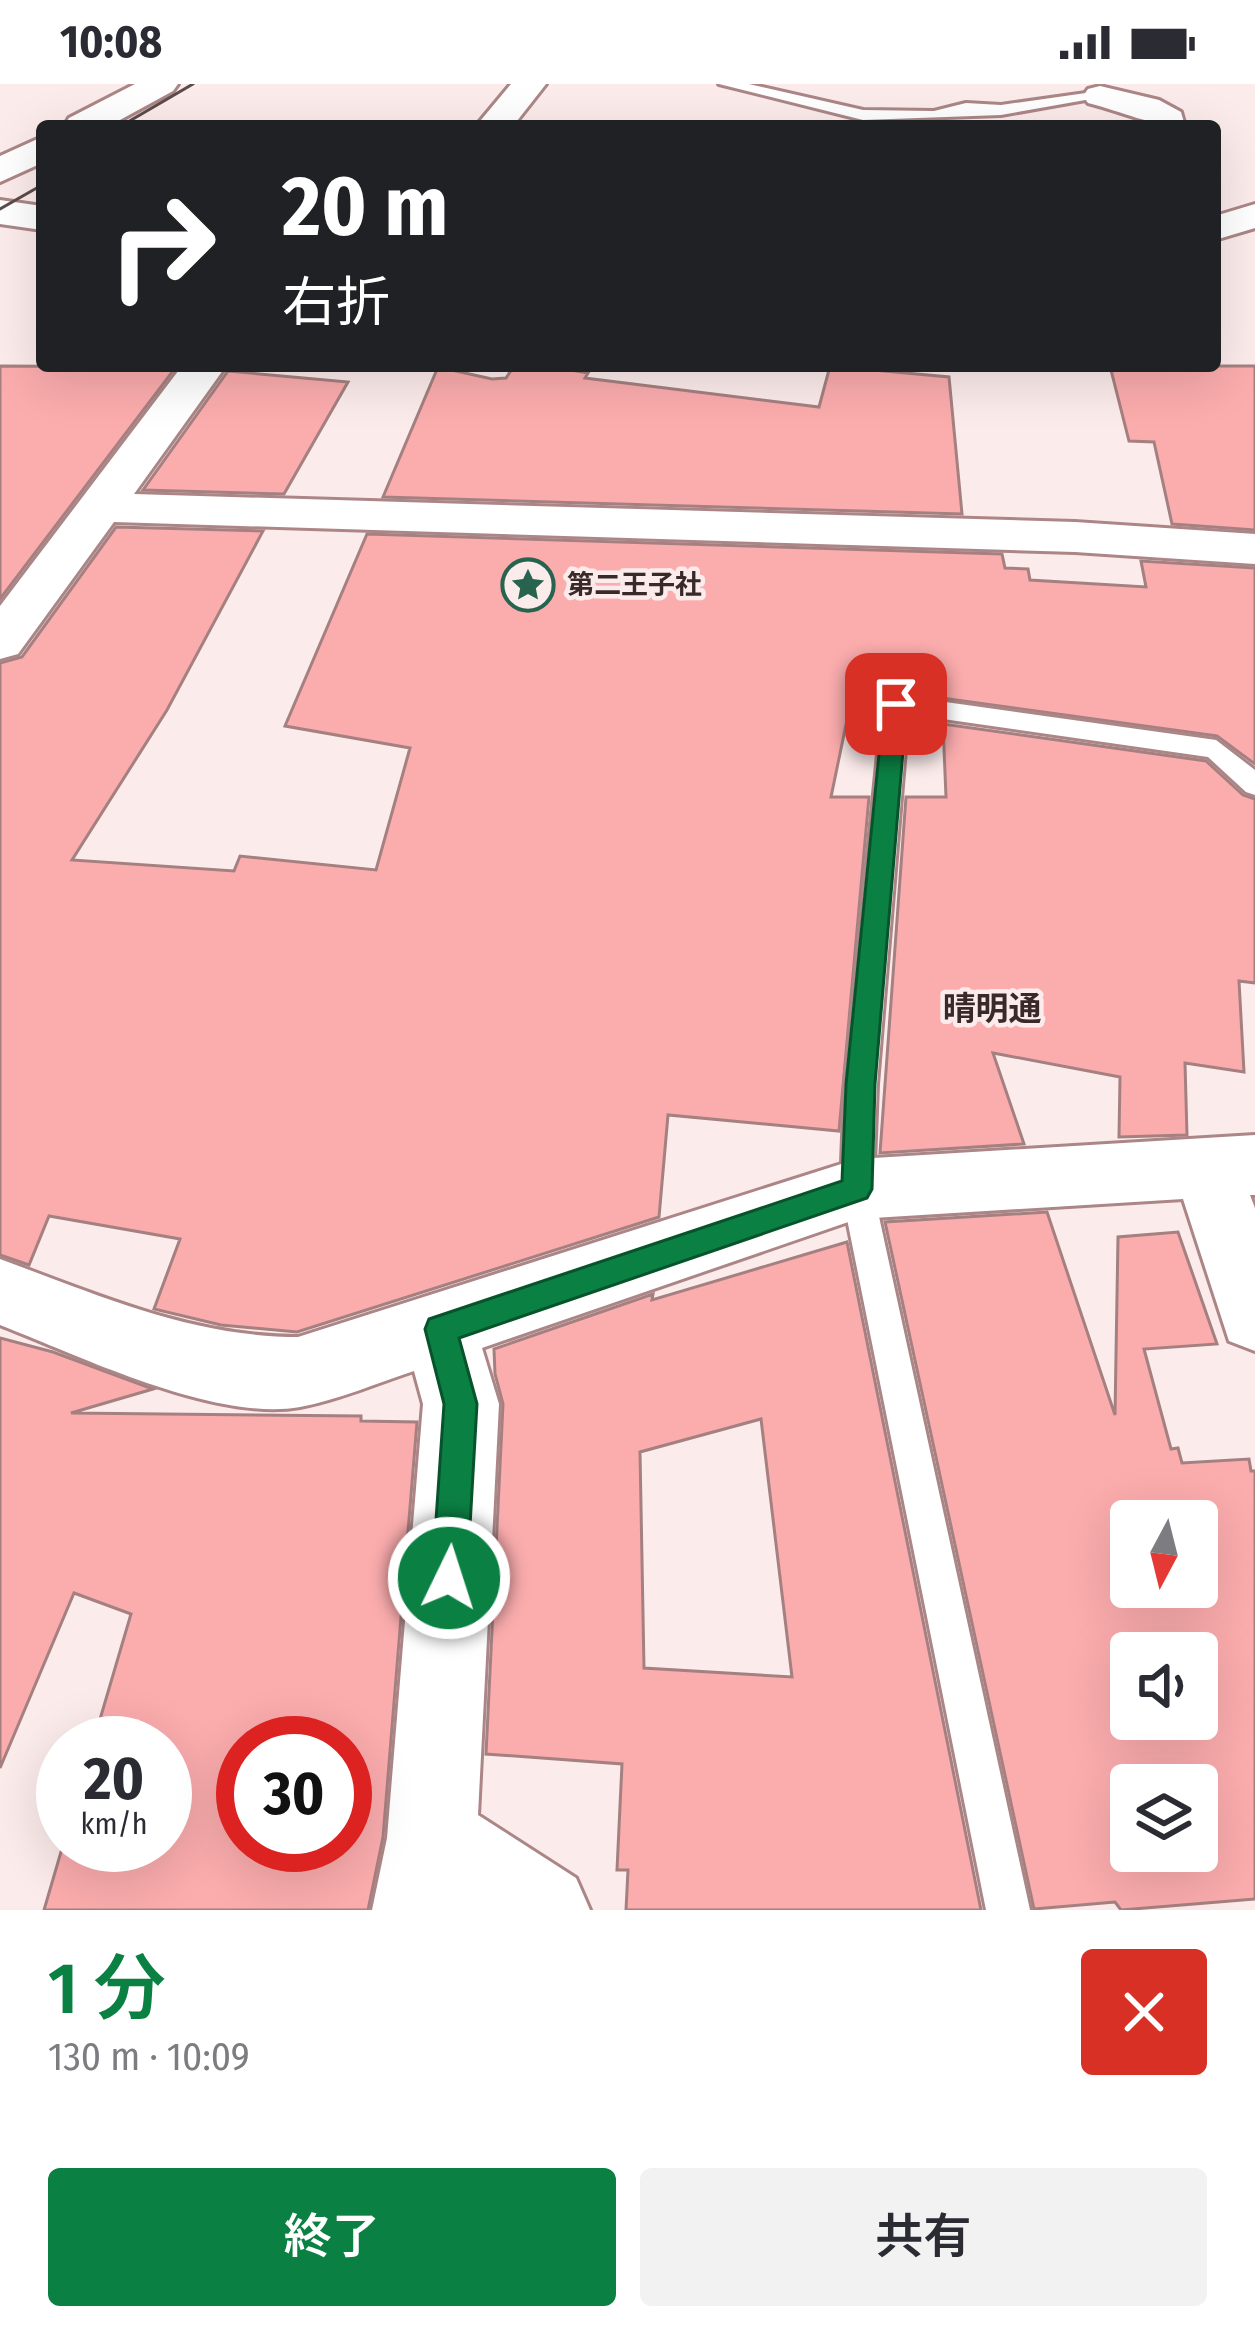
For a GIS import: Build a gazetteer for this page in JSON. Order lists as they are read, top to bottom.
{
  "districts": ["晴明通"],
  "places": {
    "place": ["第二王子社"]
  },
  "north": "bottom",
  "page": {
    "status": "10:08",
    "turn": ["20 m", "右折"],
    "speed": "20 km/h",
    "limit": "30",
    "heading": ["1 分", "130 m · 10:09"],
    "buttons": ["終了", "共有"]
  }
}
